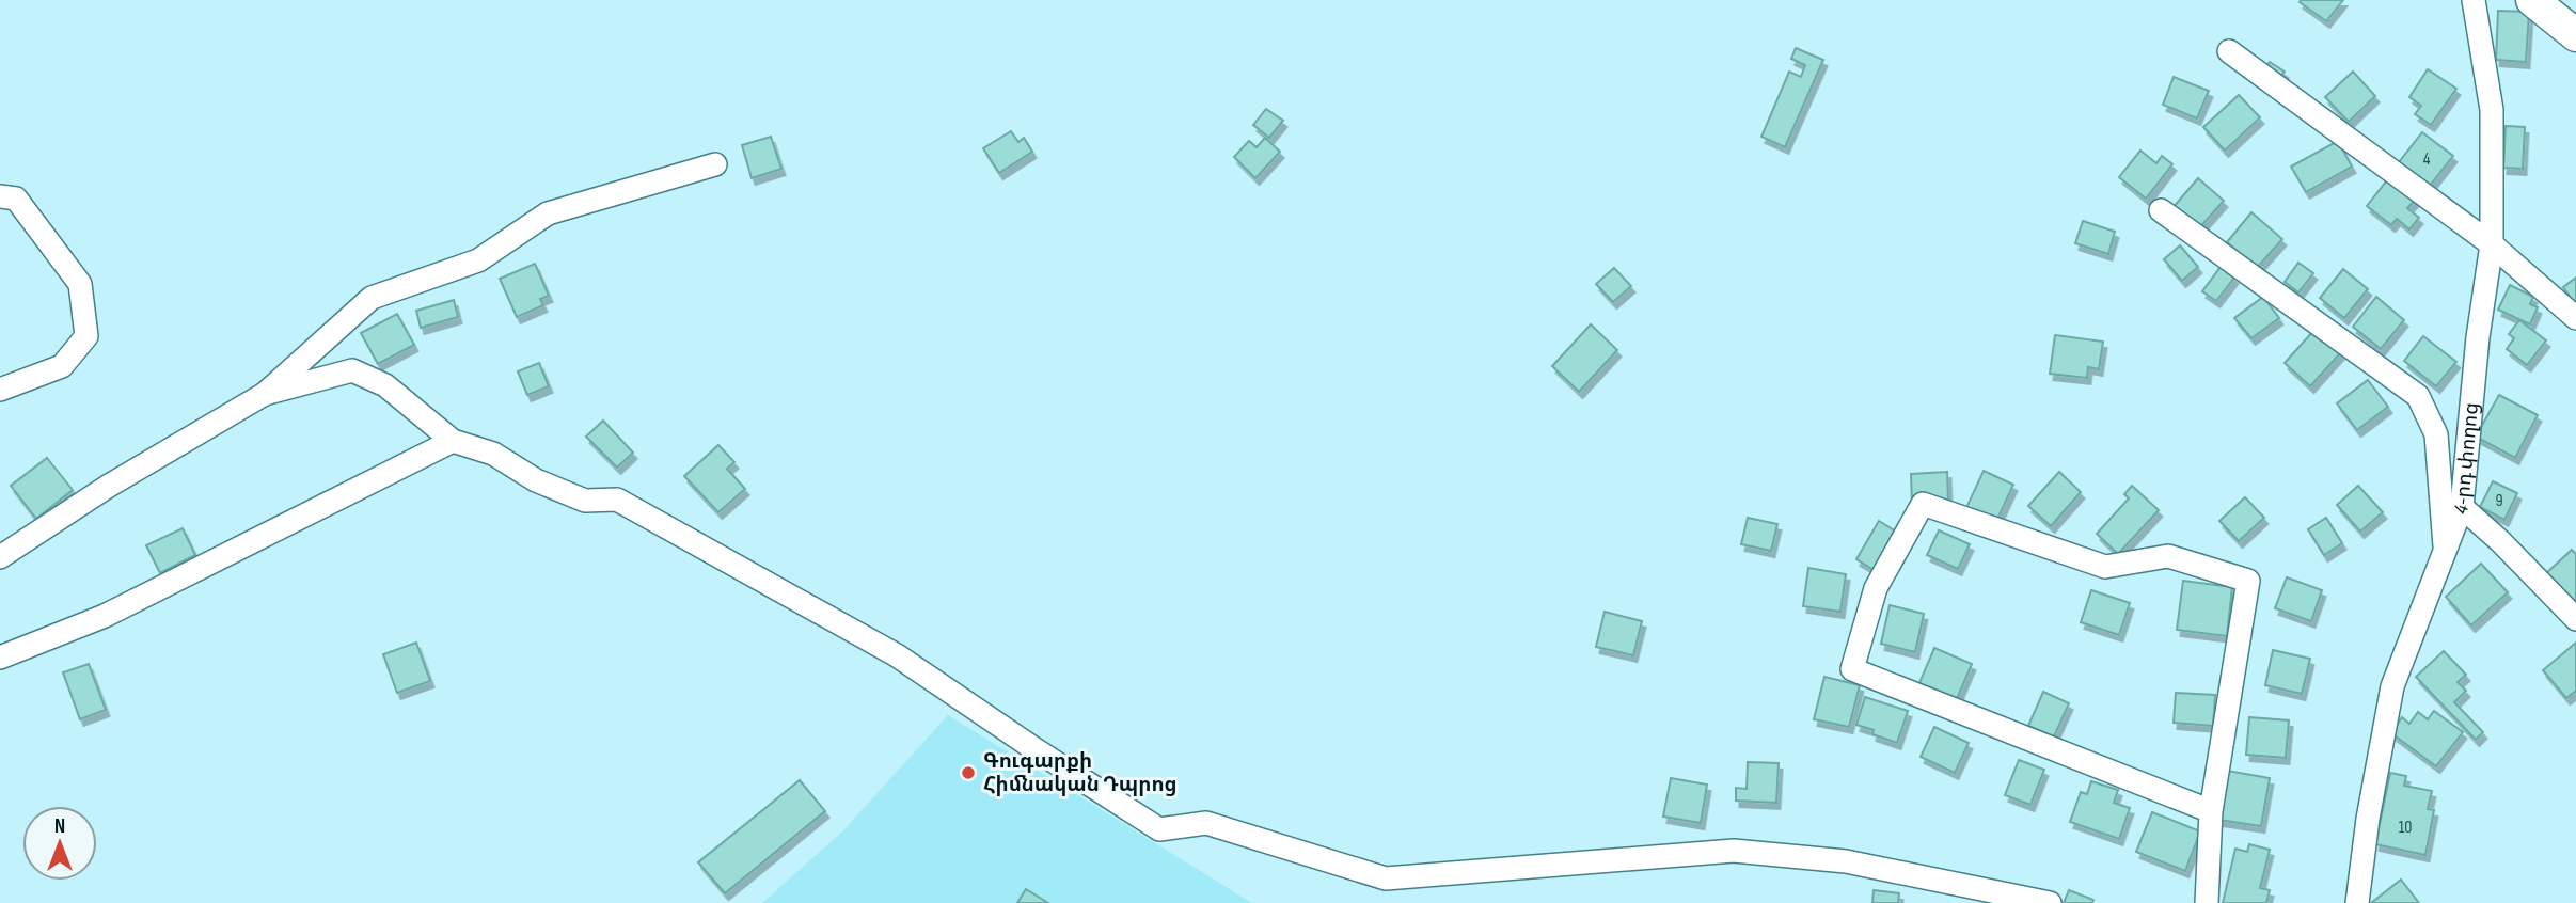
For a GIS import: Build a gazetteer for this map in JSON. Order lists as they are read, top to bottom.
{
  "streets": {
    "street": ["4-րդ փողոց"]
  },
  "places": ["Գուգարքի Հիմնական Դպրոց"],
  "house_numbers": ["4", "9", "10"],
  "north": "top"
}
